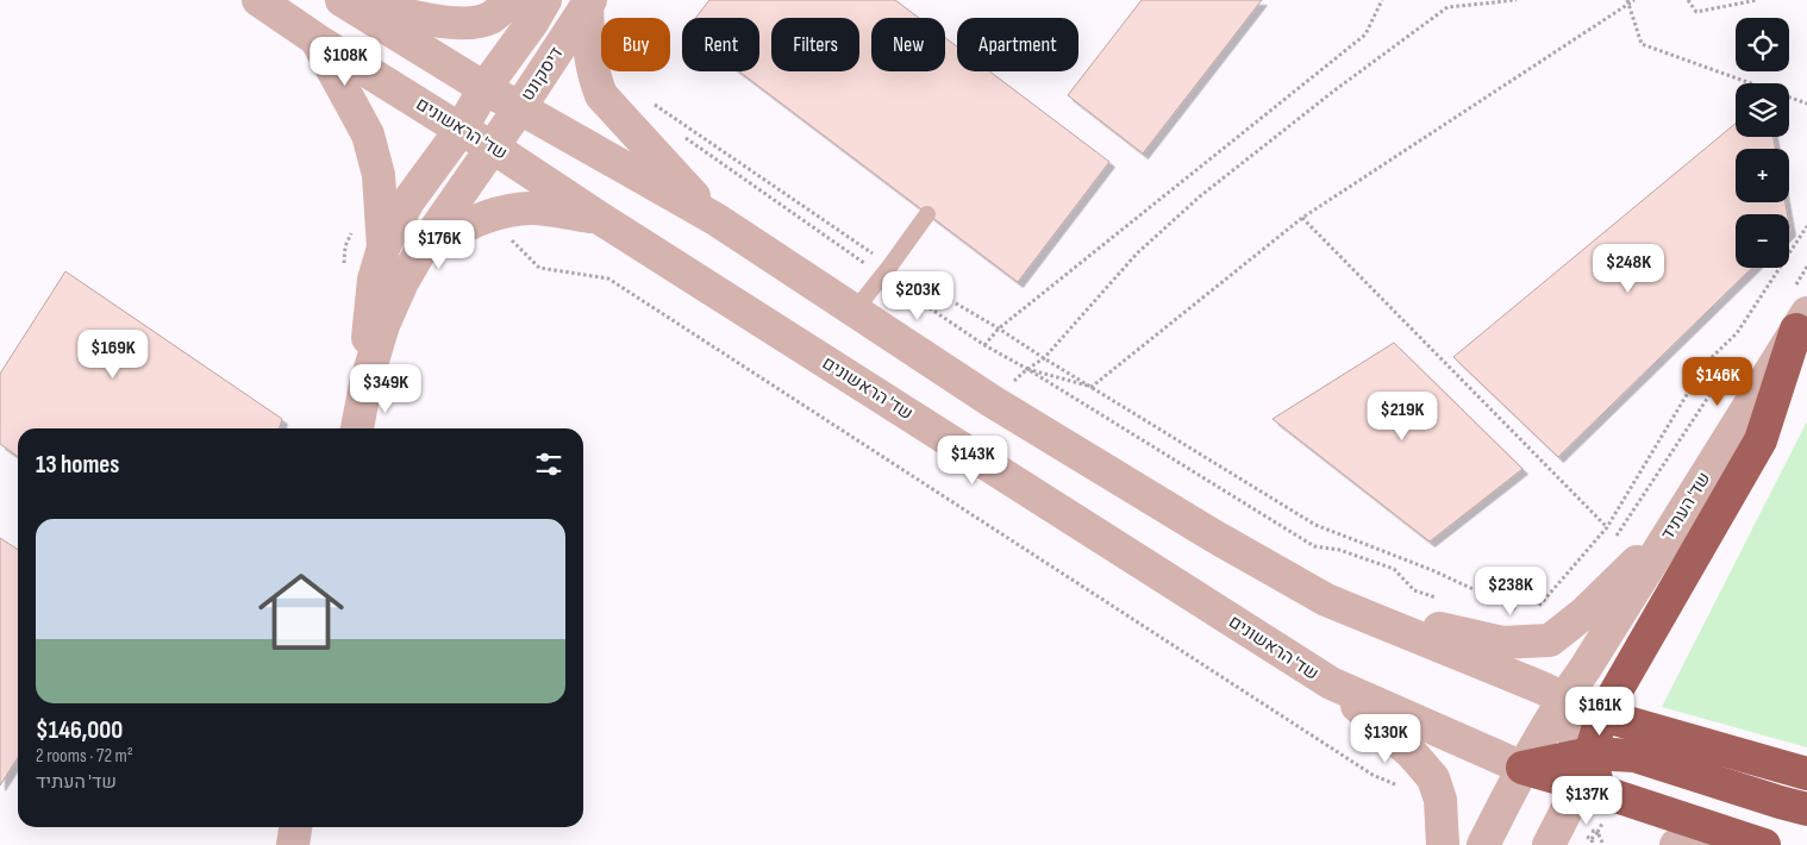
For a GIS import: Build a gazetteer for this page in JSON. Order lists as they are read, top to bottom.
{
  "streets": {
    "street": ["דיסקונט", "שד' הראשונים", "שד' העתיד"]
  },
  "crossings": [
    ["דיסקונט", "שד' הראשונים"],
    ["שד' הראשונים", "שד' העתיד"]
  ],
  "page": {
    "map_buttons": ["+", "−"],
    "chip": [
      "Buy",
      "Rent",
      "Filters",
      "New",
      "Apartment"
    ],
    "price": [
      "$108K",
      "$176K",
      "$248K",
      "$203K",
      "$169K",
      "$146K",
      "$349K",
      "$219K",
      "$143K",
      "$238K",
      "$161K",
      "$130K",
      "$137K"
    ],
    "heading": "13 homes",
    "list": [
      {
        "name": "$146,000",
        "note": "2 rooms · 72 m² · שד' העתיד"
      }
    ]
  }
}
